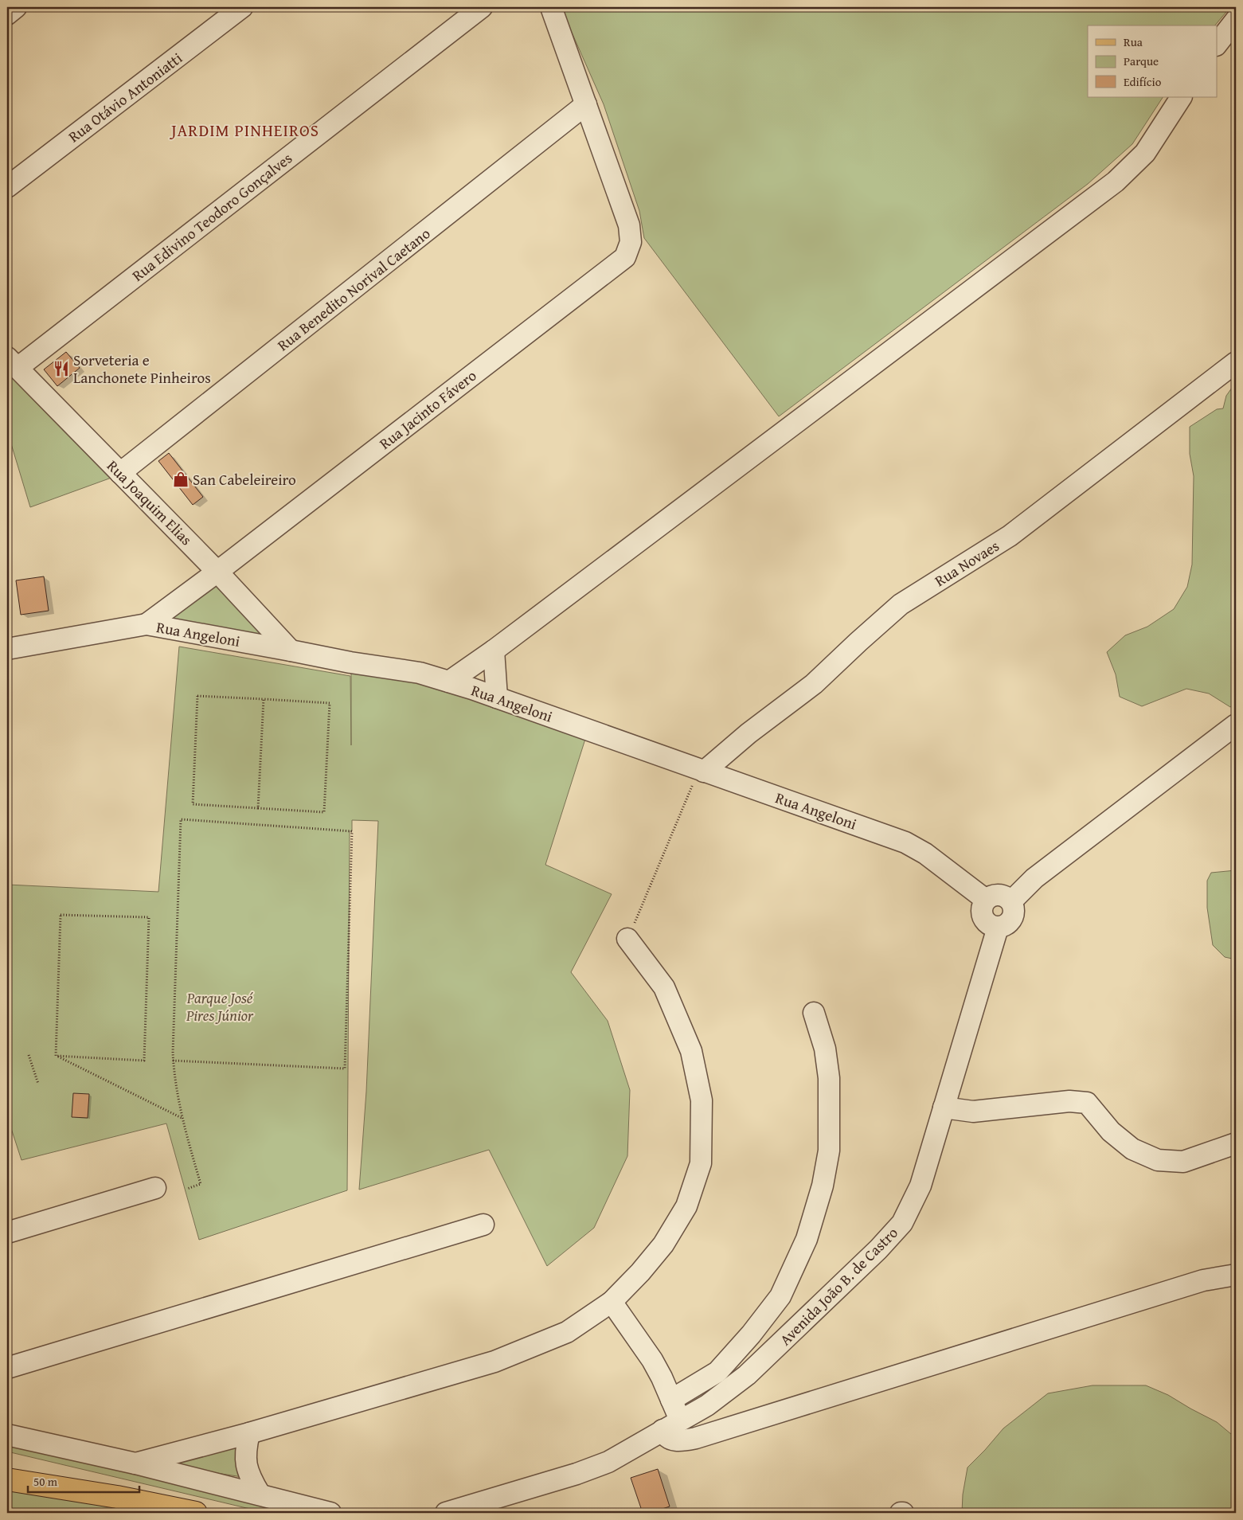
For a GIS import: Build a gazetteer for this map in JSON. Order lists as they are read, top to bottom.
{
  "streets": {
    "street": [
      "Rua Otávio Antoniatti",
      "Rua Edivino Teodoro Gonçalves",
      "Rua Benedito Norival Caetano",
      "Rua Jacinto Fávero",
      "Rua Joaquim Elias",
      "Rua Novaes",
      "Rua Angeloni",
      "Avenida João B. de Castro"
    ]
  },
  "crossings": [
    ["Rua Edivino Teodoro Gonçalves", "Rua Joaquim Elias"],
    ["Rua Benedito Norival Caetano", "Rua Jacinto Fávero"],
    ["Rua Benedito Norival Caetano", "Rua Joaquim Elias"],
    ["Rua Jacinto Fávero", "Rua Joaquim Elias"],
    ["Rua Jacinto Fávero", "Rua Angeloni"],
    ["Rua Joaquim Elias", "Rua Angeloni"],
    ["Rua Novaes", "Rua Angeloni"],
    ["Rua Angeloni", "Avenida João B. de Castro"]
  ],
  "districts": ["JARDIM PINHEIROS"],
  "parks": ["Parque José Pires Júnior"],
  "places": {
    "restaurant": ["Sorveteria e Lanchonete Pinheiros"],
    "shop": ["San Cabeleireiro"]
  },
  "legend": ["Rua", "Parque", "Edifício"],
  "scale_bar": "50 m"
}
